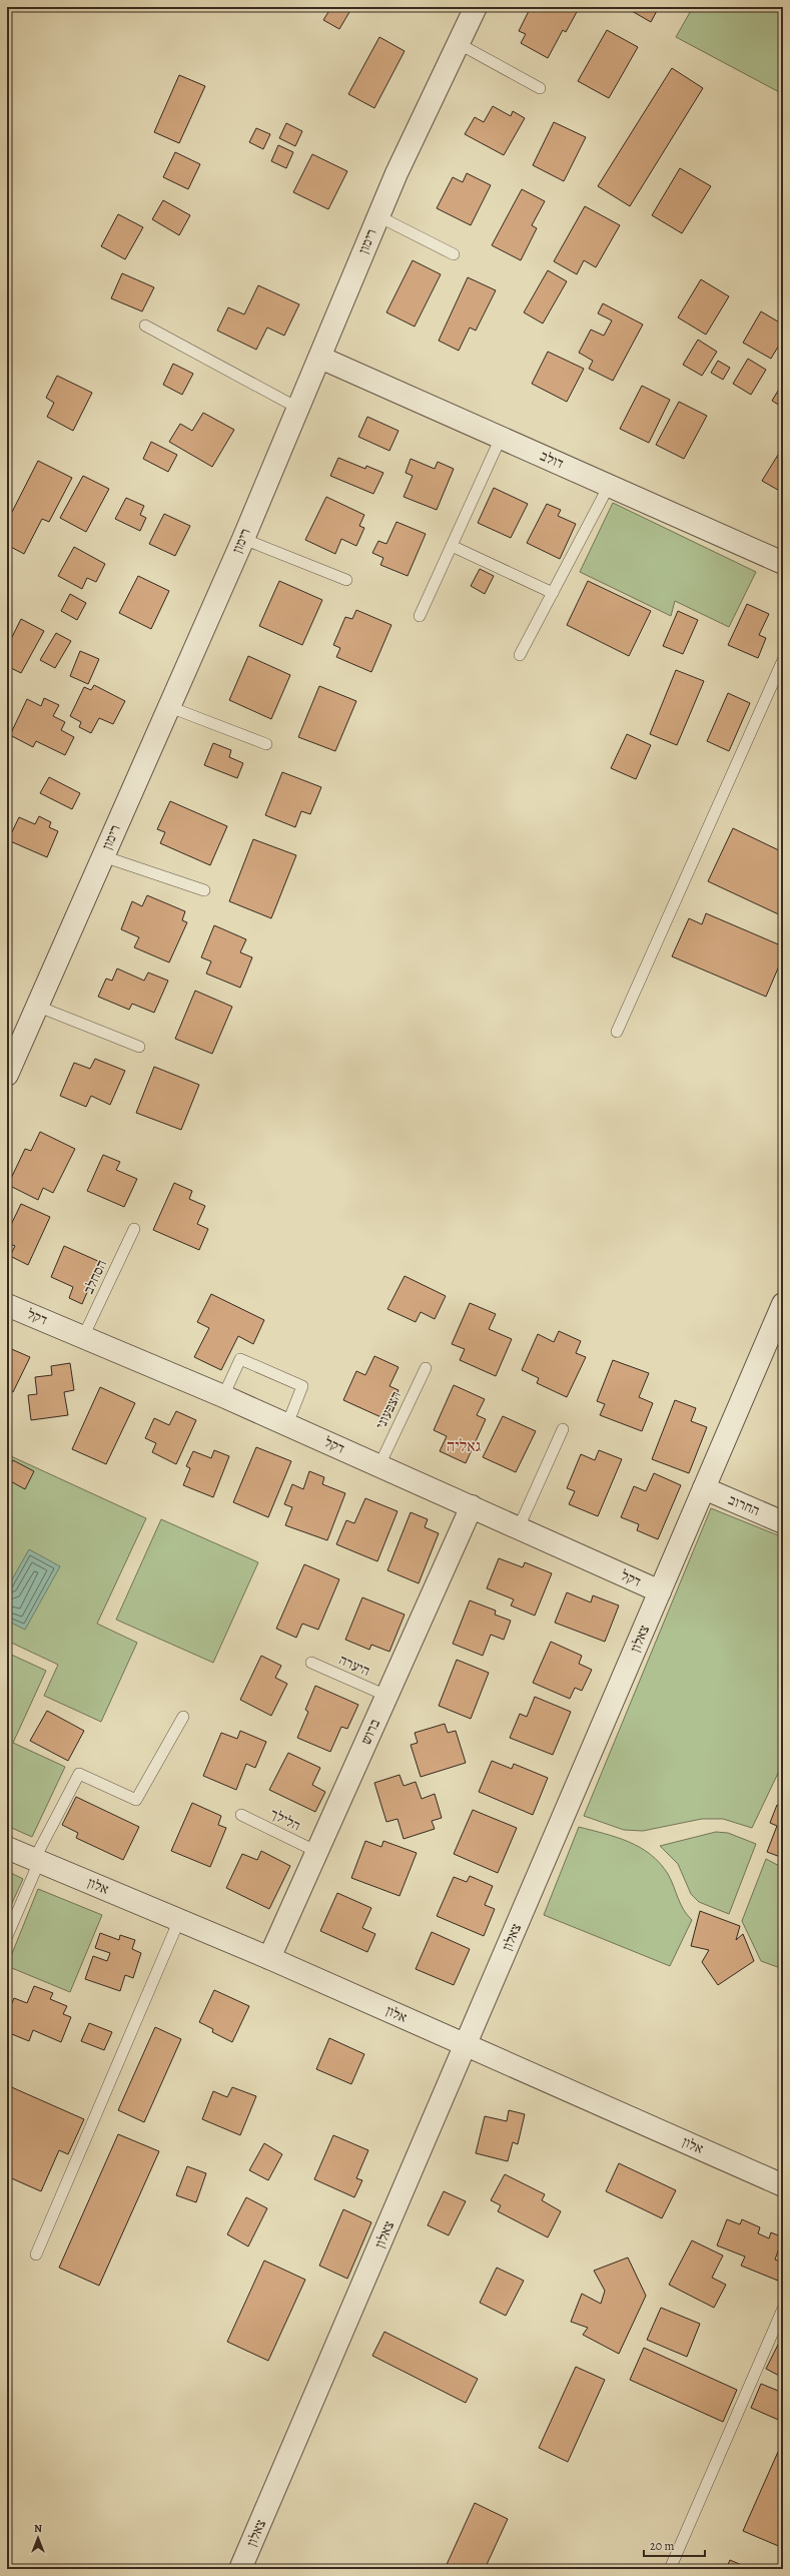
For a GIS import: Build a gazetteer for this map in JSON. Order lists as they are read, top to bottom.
{
  "streets": {
    "street": [
      "רימון",
      "דולב",
      "דקל",
      "החרוב",
      "צאלון",
      "ברוש",
      "אלון"
    ],
    "lane": [
      "הסחלב",
      "הצבעוני",
      "היערה",
      "הלילך"
    ]
  },
  "crossings": [
    ["רימון", "דולב"],
    ["הסחלב", "דקל"],
    ["דקל", "הצבעוני"],
    ["דקל", "צאלון"],
    ["דקל", "ברוש"],
    ["החרוב", "צאלון"],
    ["צאלון", "אלון"],
    ["היערה", "ברוש"],
    ["ברוש", "הלילך"],
    ["ברוש", "אלון"]
  ],
  "districts": ["גאליה"],
  "scale_bar": "20 m",
  "north": "top"
}
